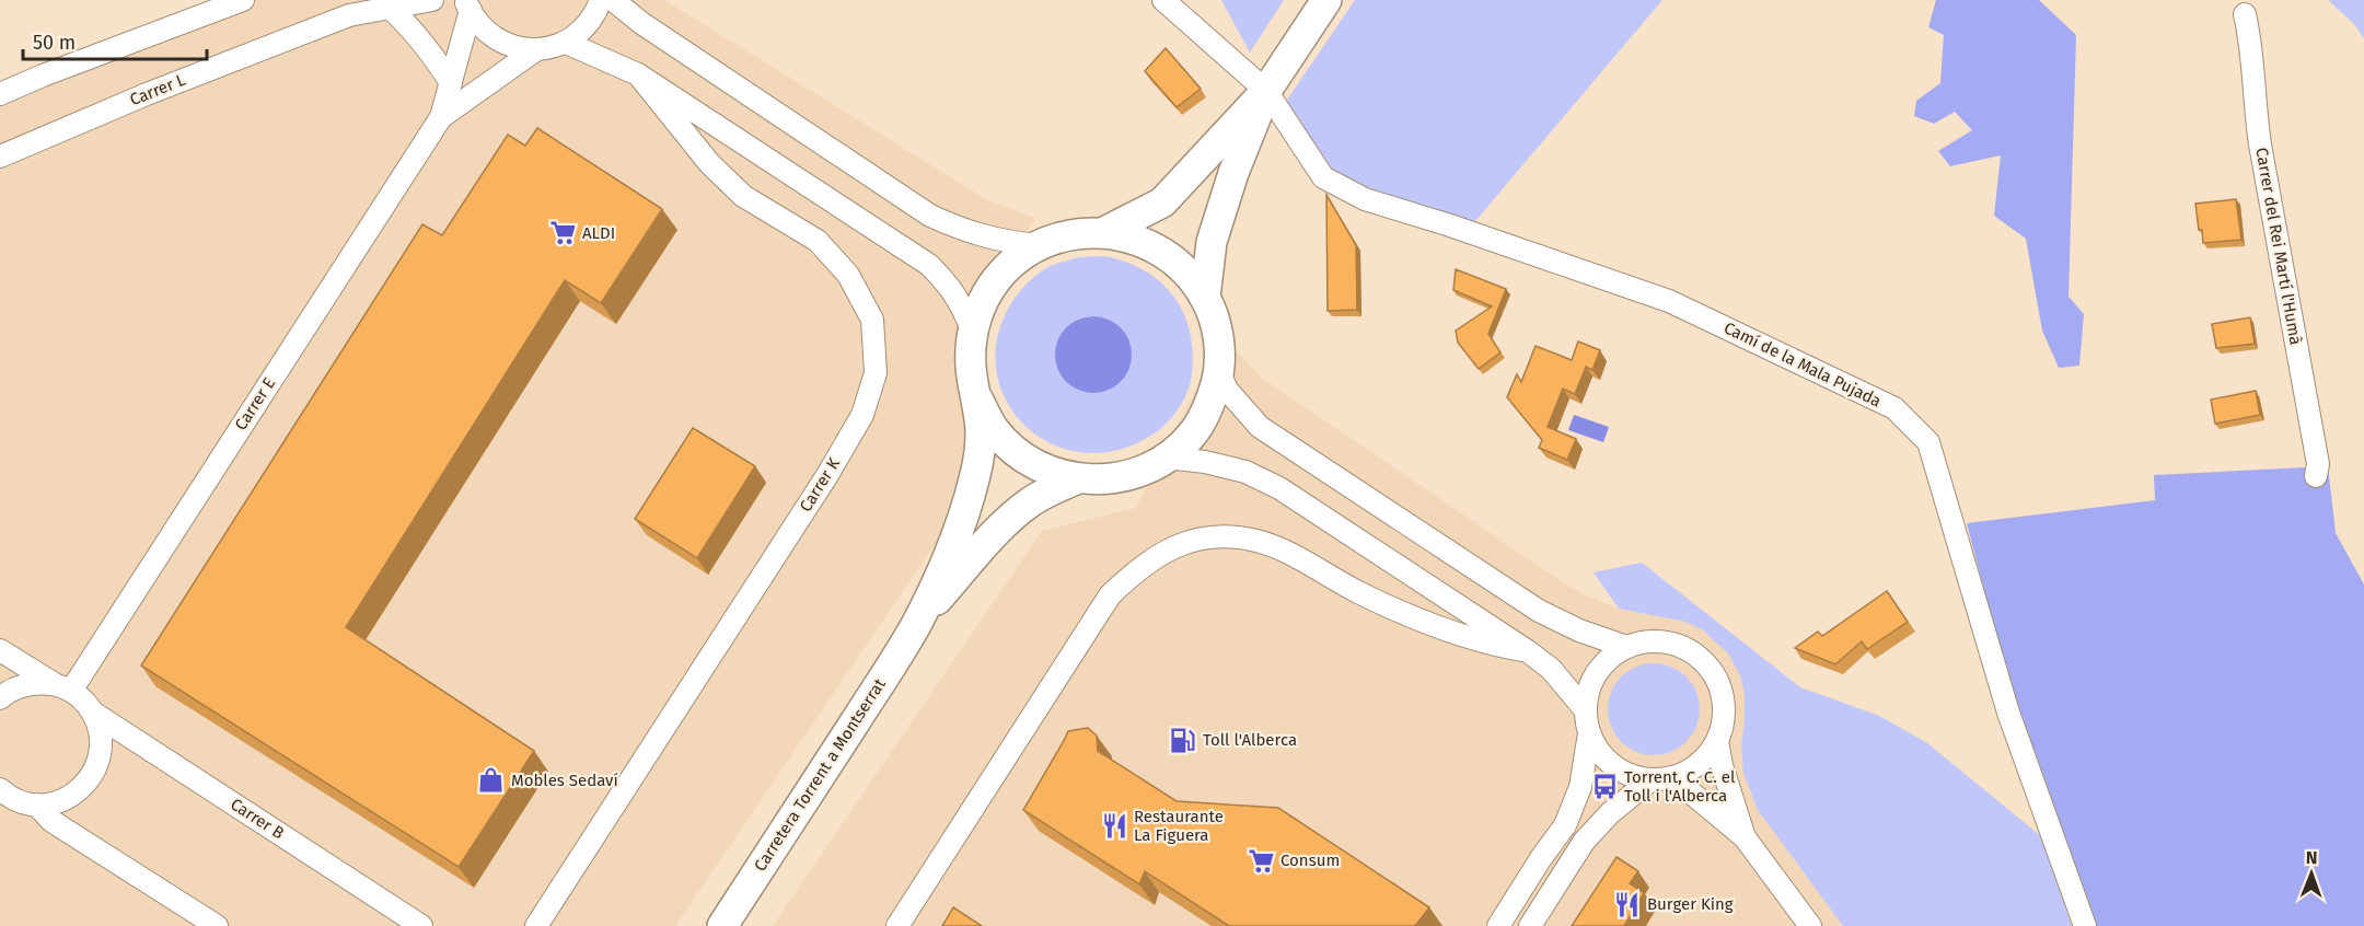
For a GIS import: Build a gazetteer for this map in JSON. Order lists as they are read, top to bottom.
{
  "streets": {
    "main road": ["Carretera Torrent a Montserrat"],
    "street": [
      "Carrer L",
      "Carrer del Rei Martí l'Humà",
      "Camí de la Mala Pujada",
      "Carrer E",
      "Carrer K",
      "Carrer B"
    ]
  },
  "crossings": [
    ["Carrer E", "Carrer B"]
  ],
  "places": {
    "supermarket": ["ALDI", "Consum"],
    "fuel station": ["Toll l'Alberca"],
    "shop": ["Mobles Sedaví"],
    "bus stop": ["Torrent, C. C. el Toll i l'Alberca"],
    "restaurant": ["Restaurante La Figuera", "Burger King"]
  },
  "scale_bar": "50 m",
  "north": "top"
}
